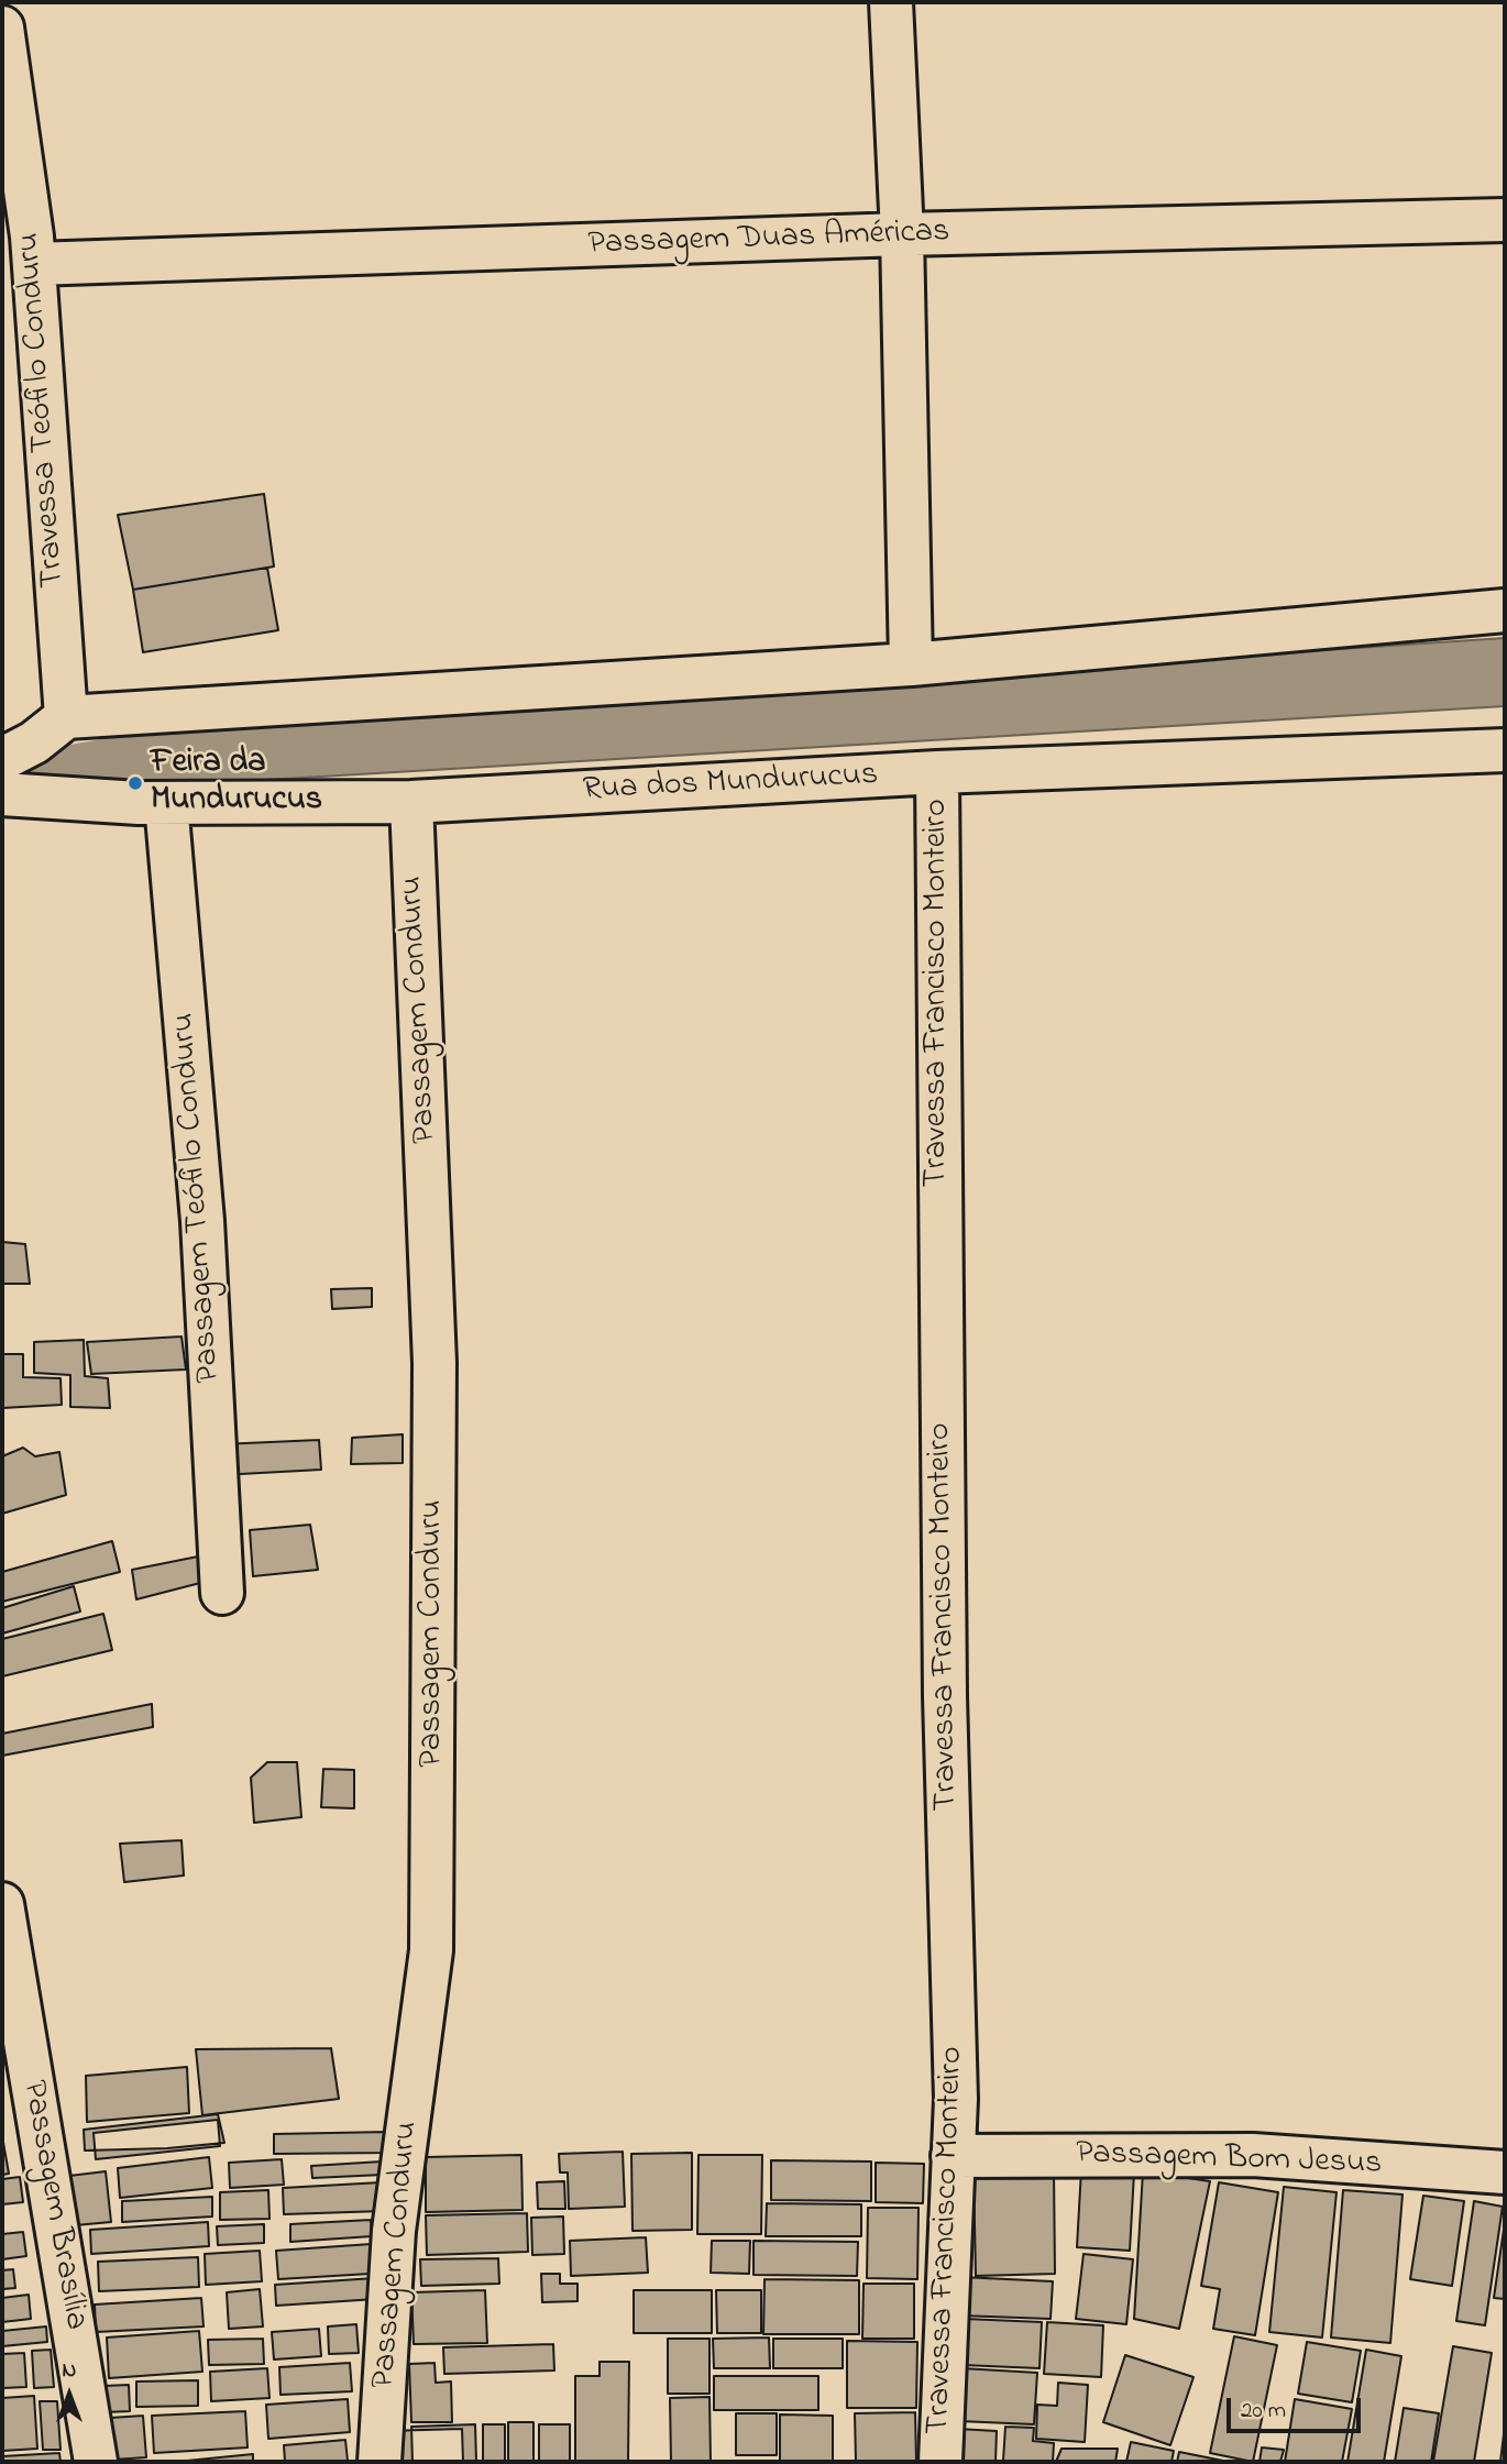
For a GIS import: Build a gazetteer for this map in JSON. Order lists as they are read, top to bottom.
{
  "streets": {
    "street": [
      "Passagem Duas Américas",
      "Travessa Teófilo Conduru",
      "Rua dos Mundurucus",
      "Travessa Francisco Monteiro",
      "Passagem Conduru",
      "Passagem Teófilo Conduru",
      "Passagem Bom Jesus",
      "Passagem Brasília"
    ]
  },
  "crossings": [
    ["Passagem Duas Américas", "Travessa Teófilo Conduru"],
    ["Rua dos Mundurucus", "Travessa Francisco Monteiro"],
    ["Rua dos Mundurucus", "Passagem Conduru"],
    ["Rua dos Mundurucus", "Passagem Teófilo Conduru"],
    ["Travessa Francisco Monteiro", "Passagem Bom Jesus"]
  ],
  "places": ["Feira da Mundurucus"],
  "scale_bar": "20 m",
  "north": "top"
}
